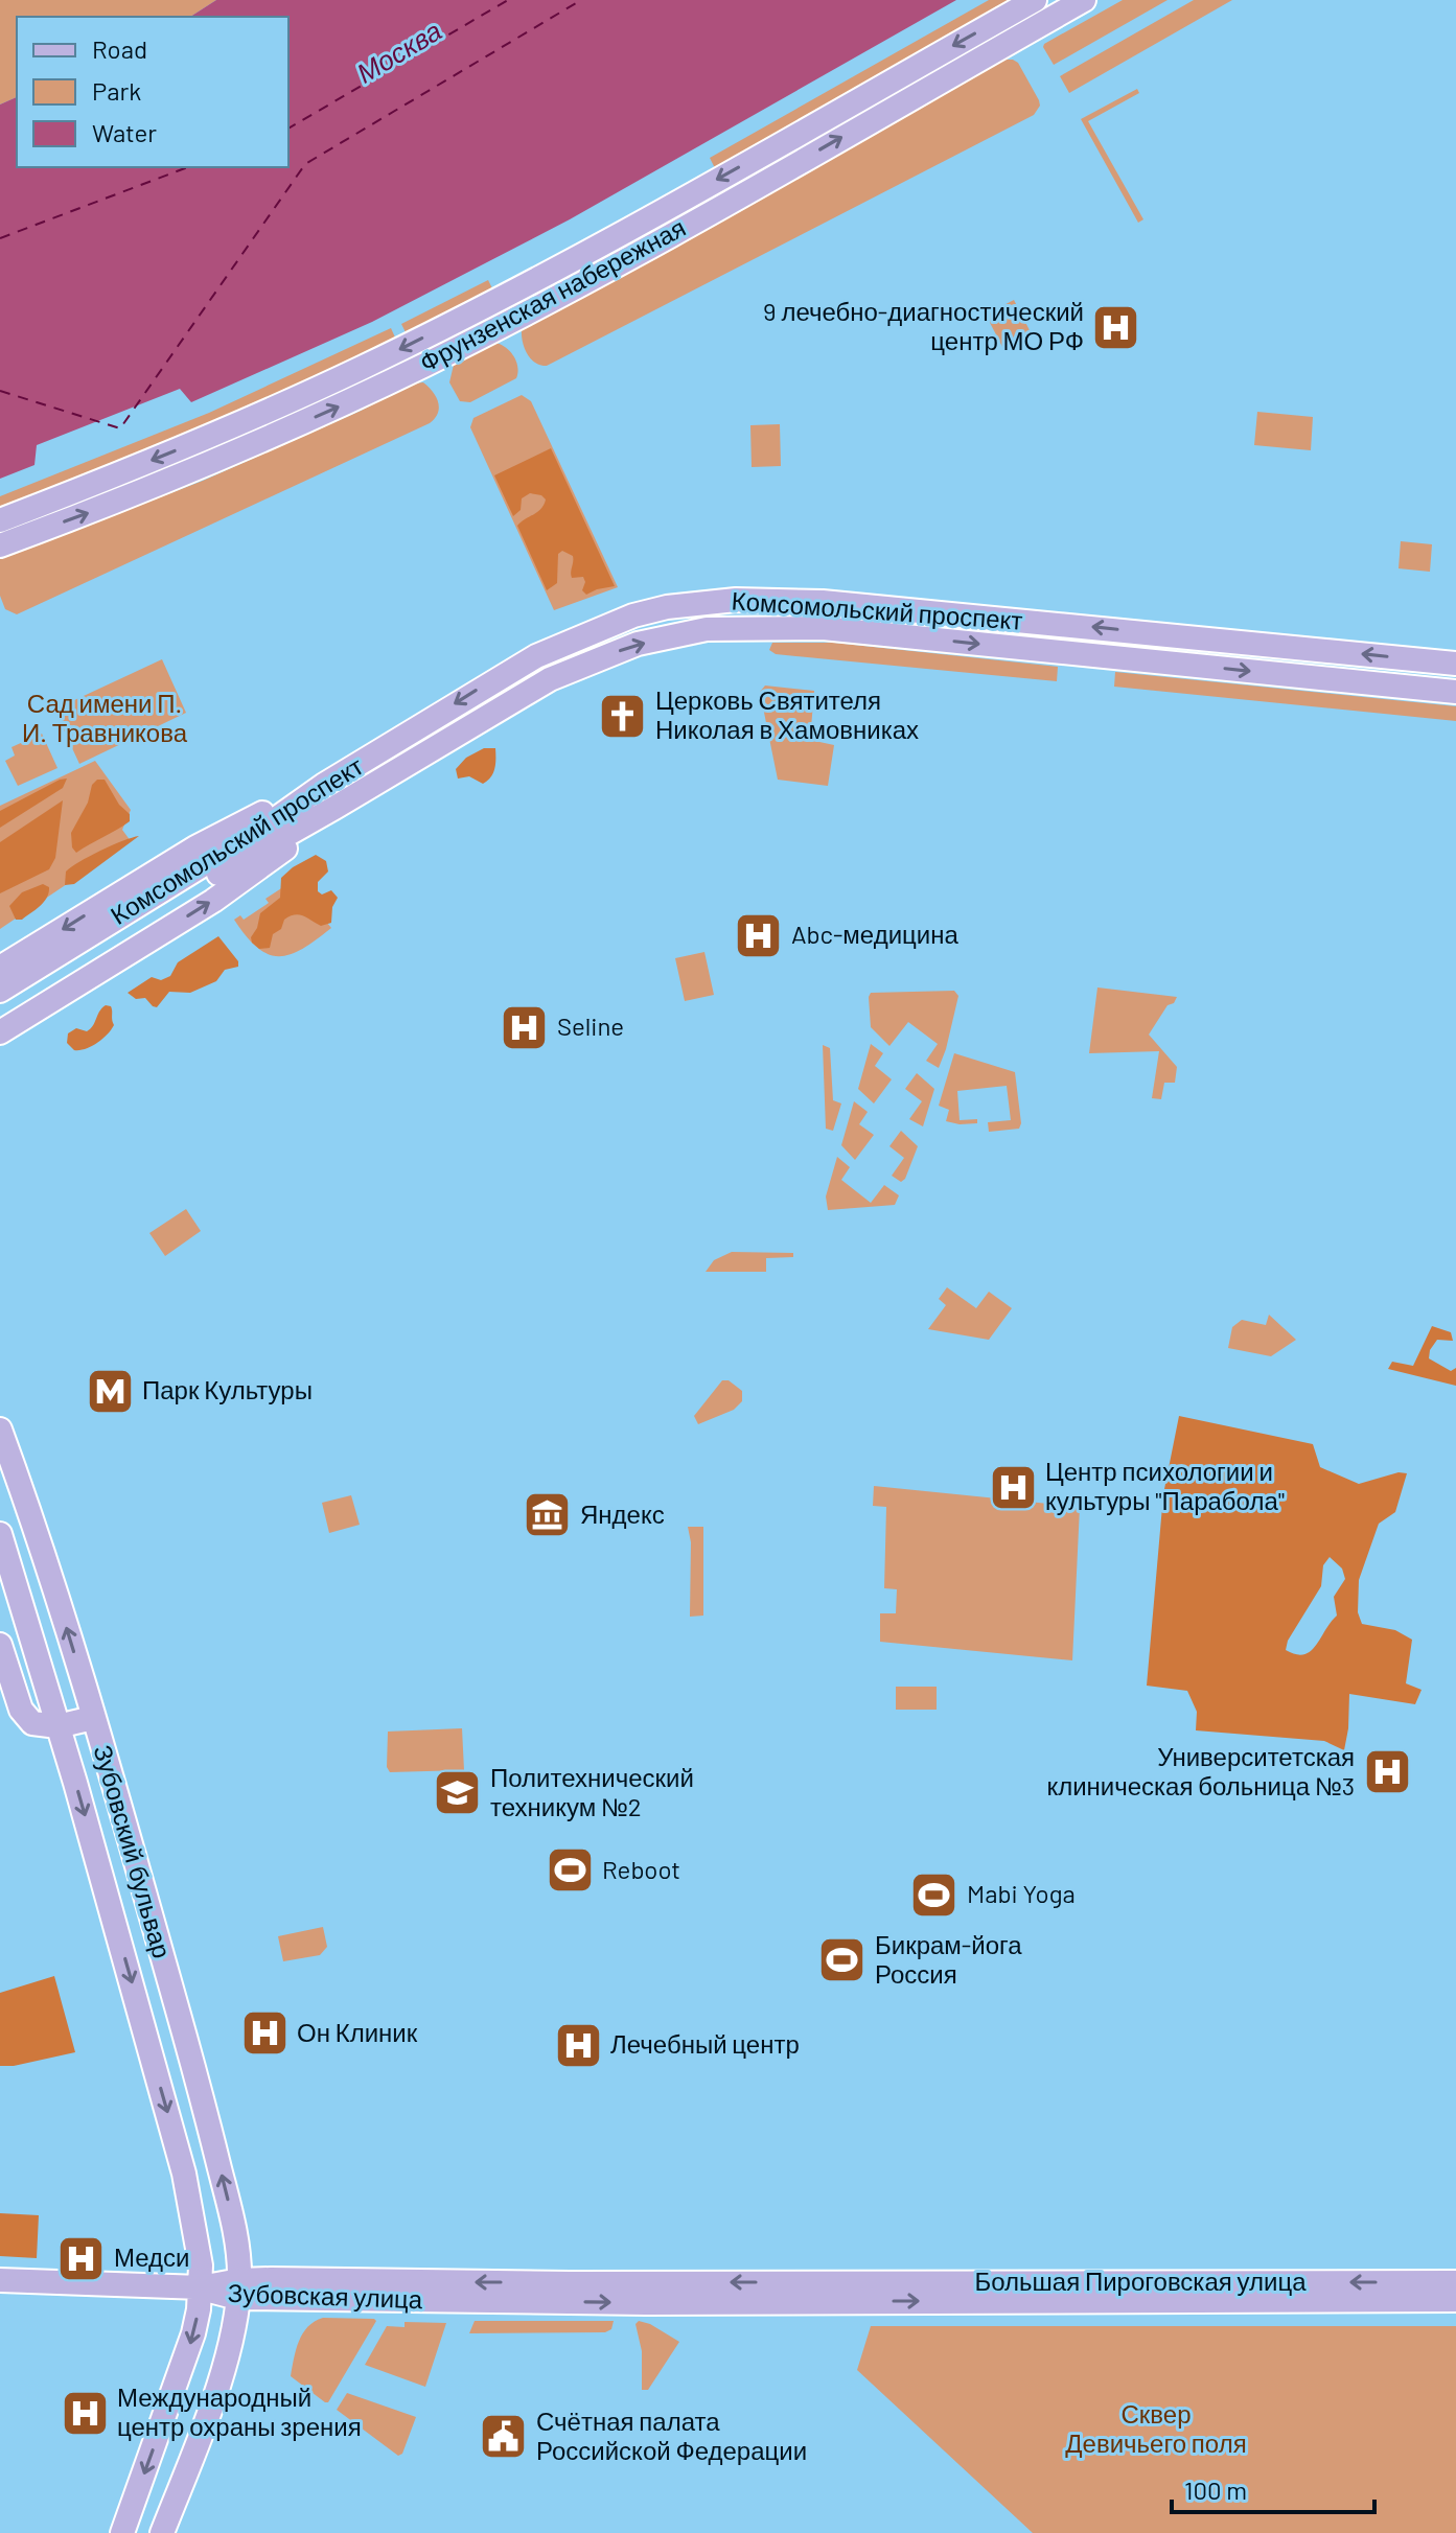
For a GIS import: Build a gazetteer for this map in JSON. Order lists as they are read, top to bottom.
{
  "streets": {
    "main road": [
      "Фрунзенская набережная",
      "Комсомольский проспект",
      "Зубовский бульвар",
      "Большая Пироговская улица",
      "Зубовская улица"
    ]
  },
  "crossings": [
    ["Зубовский бульвар", "Зубовская улица"],
    ["Большая Пироговская улица", "Зубовская улица"]
  ],
  "water": ["Москва"],
  "parks": ["Сад имени П. И. Травникова", "Сквер Девичьего поля"],
  "places": {
    "hospital": [
      "9 лечебно-диагностический центр МО РФ",
      "Abc-медицина",
      "Seline",
      "Центр психологии и культуры \"Парабола\"",
      "Университетская клиническая больница №3",
      "Он Клиник",
      "Лечебный центр",
      "Медси",
      "Международный центр охраны зрения"
    ],
    "church": ["Церковь Святителя Николая в Хамовниках"],
    "metro station": ["Парк Культуры"],
    "museum": ["Яндекс"],
    "school or university": ["Политехнический техникум №2"],
    "sports": ["Reboot", "Mabi Yoga", "Бикрам-йога Россия"],
    "public building": ["Счётная палата Российской Федерации"]
  },
  "legend": ["Road", "Park", "Water"],
  "scale_bar": "100 m"
}
